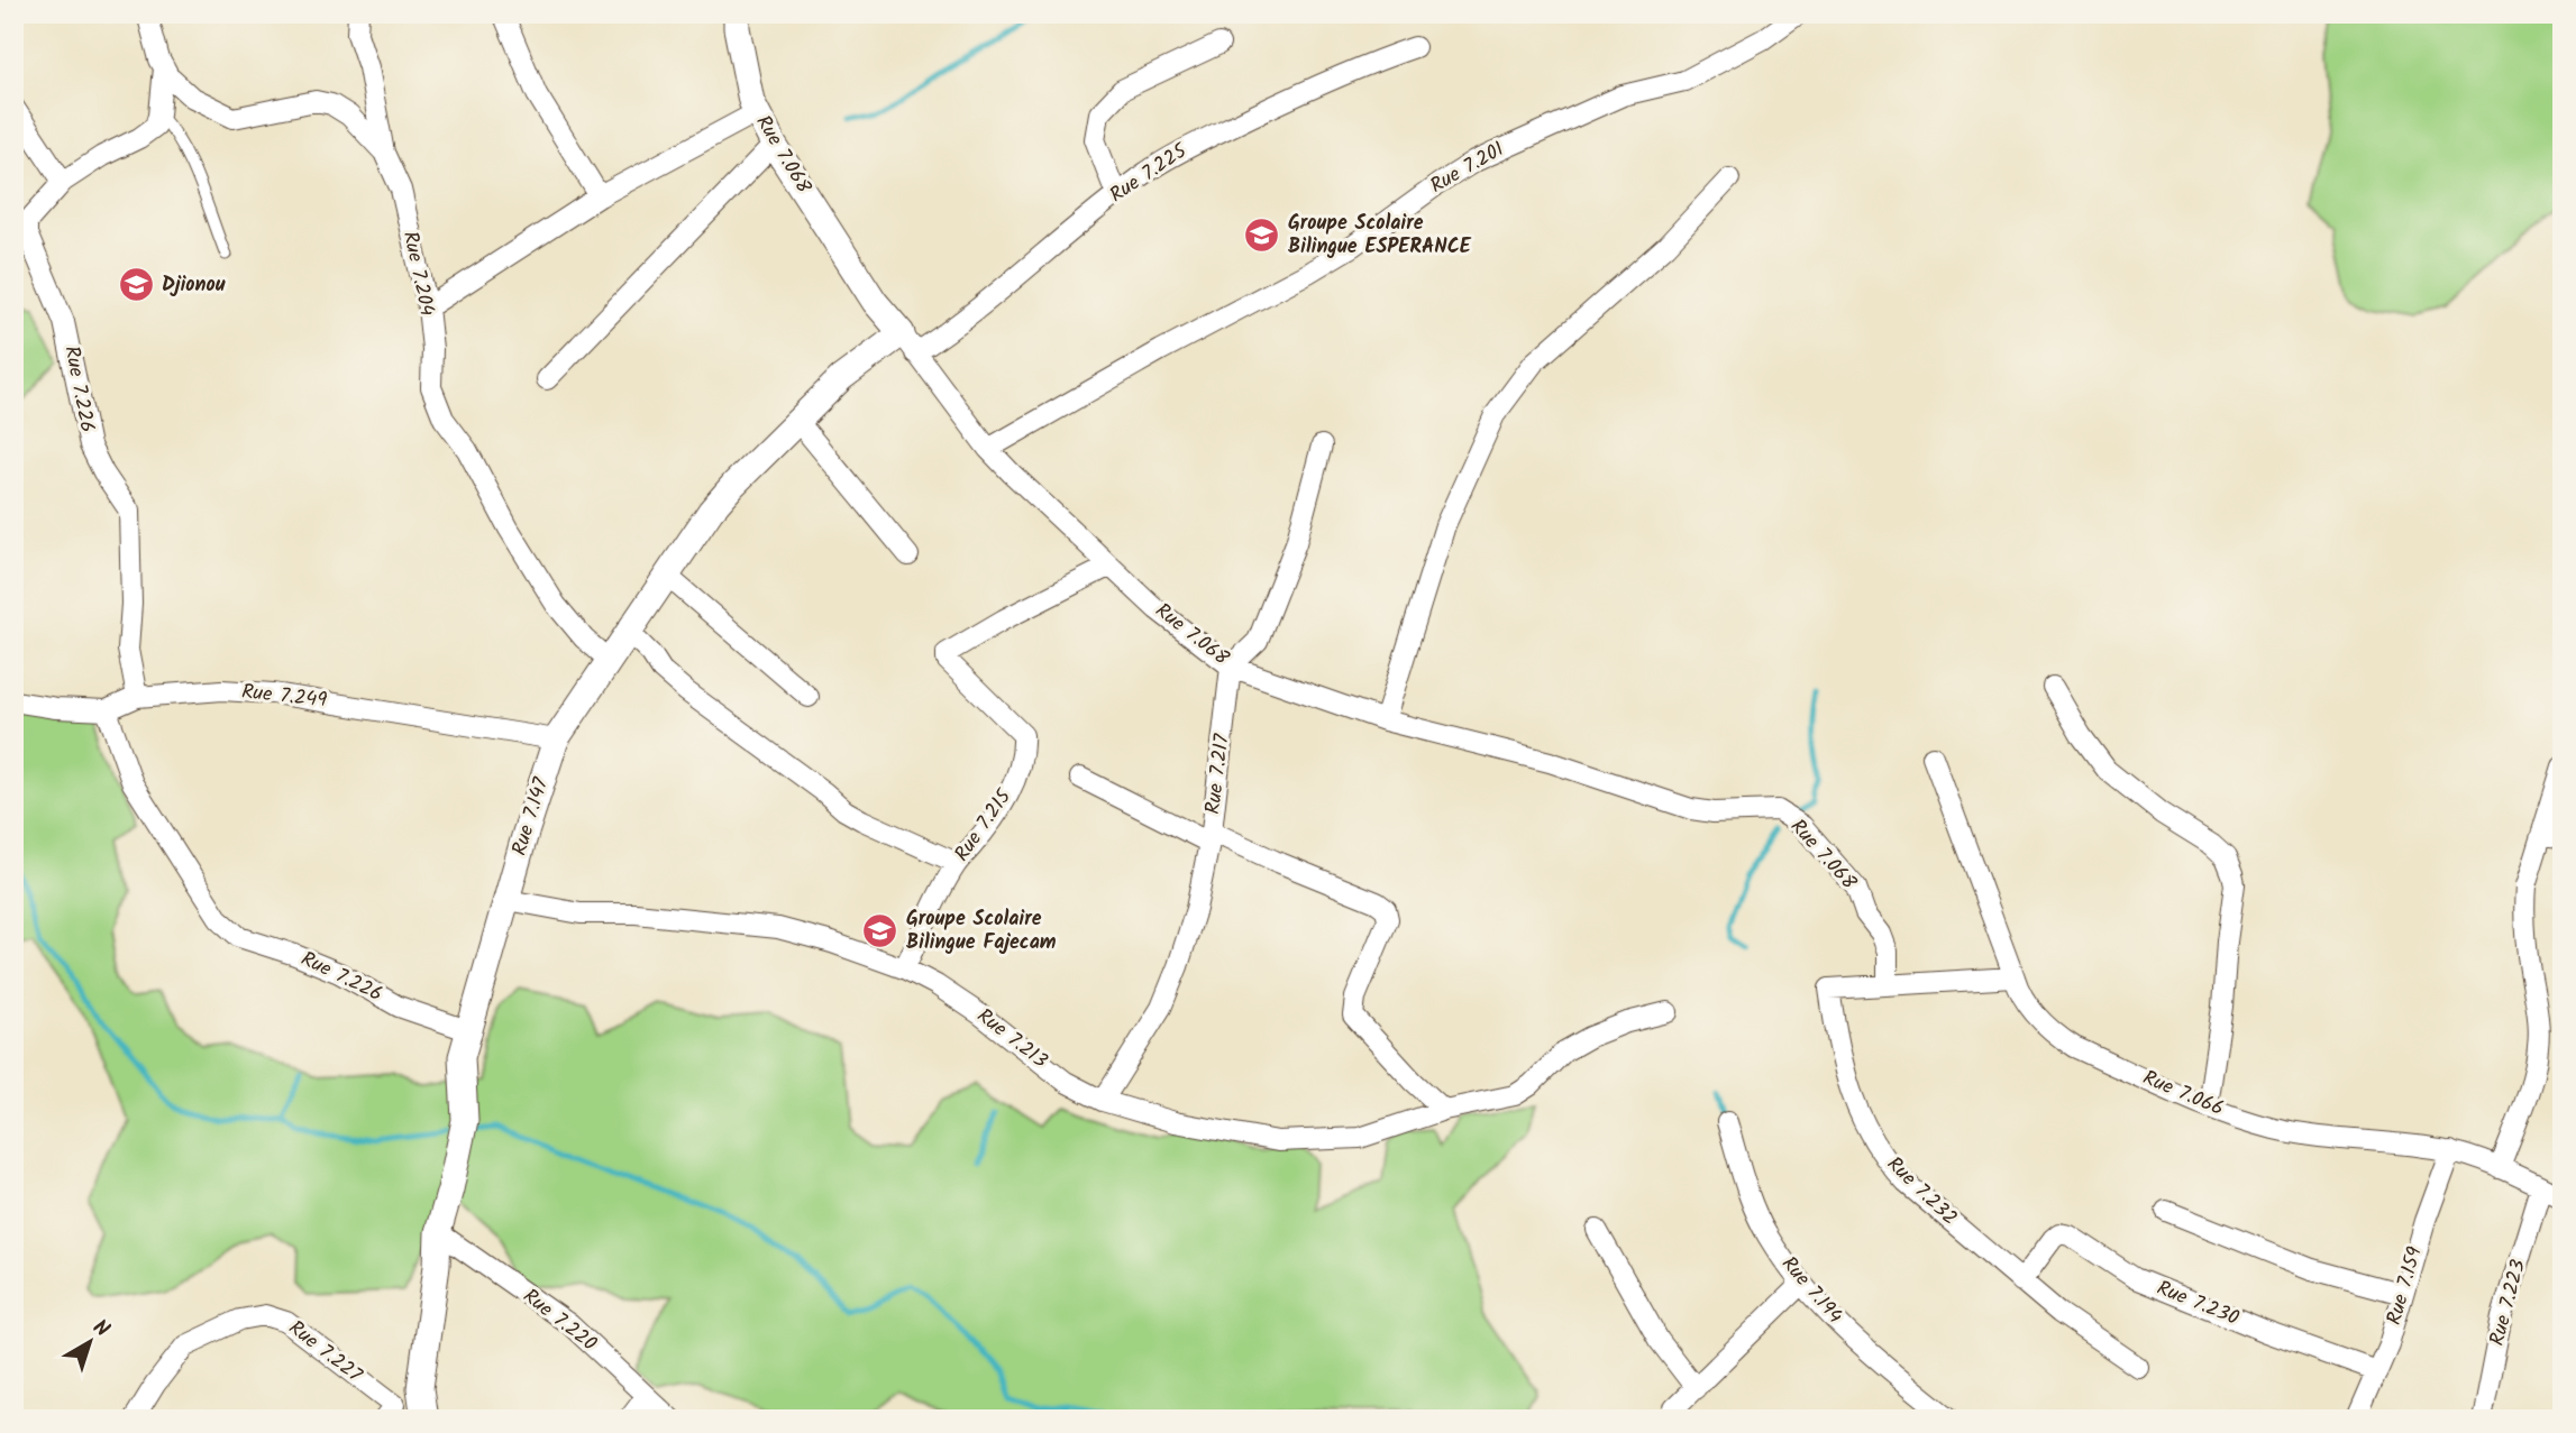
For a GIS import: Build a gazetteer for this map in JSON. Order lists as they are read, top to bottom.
{
  "streets": {
    "street": [
      "Rue 7.068",
      "Rue 7.201",
      "Rue 7.225",
      "Rue 7.204",
      "Rue 7.226",
      "Rue 7.249",
      "Rue 7.217",
      "Rue 7.147",
      "Rue 7.215",
      "Rue 7.213",
      "Rue 7.066",
      "Rue 7.232",
      "Rue 7.159",
      "Rue 7.194",
      "Rue 7.223",
      "Rue 7.230",
      "Rue 7.220",
      "Rue 7.227"
    ]
  },
  "crossings": [
    ["Rue 7.068", "Rue 7.201"],
    ["Rue 7.068", "Rue 7.225"],
    ["Rue 7.068", "Rue 7.217"],
    ["Rue 7.068", "Rue 7.147"],
    ["Rue 7.068", "Rue 7.215"],
    ["Rue 7.068", "Rue 7.232"],
    ["Rue 7.225", "Rue 7.147"],
    ["Rue 7.204", "Rue 7.147"],
    ["Rue 7.226", "Rue 7.249"],
    ["Rue 7.226", "Rue 7.147"],
    ["Rue 7.249", "Rue 7.147"],
    ["Rue 7.217", "Rue 7.213"],
    ["Rue 7.147", "Rue 7.213"],
    ["Rue 7.147", "Rue 7.220"],
    ["Rue 7.215", "Rue 7.213"],
    ["Rue 7.066", "Rue 7.159"],
    ["Rue 7.066", "Rue 7.223"],
    ["Rue 7.232", "Rue 7.230"],
    ["Rue 7.159", "Rue 7.230"]
  ],
  "places": {
    "school or university": ["Groupe Scolaire Bilingue ESPERANCE", "Djionou", "Groupe Scolaire Bilingue Fajecam"]
  },
  "north": "top right"
}
